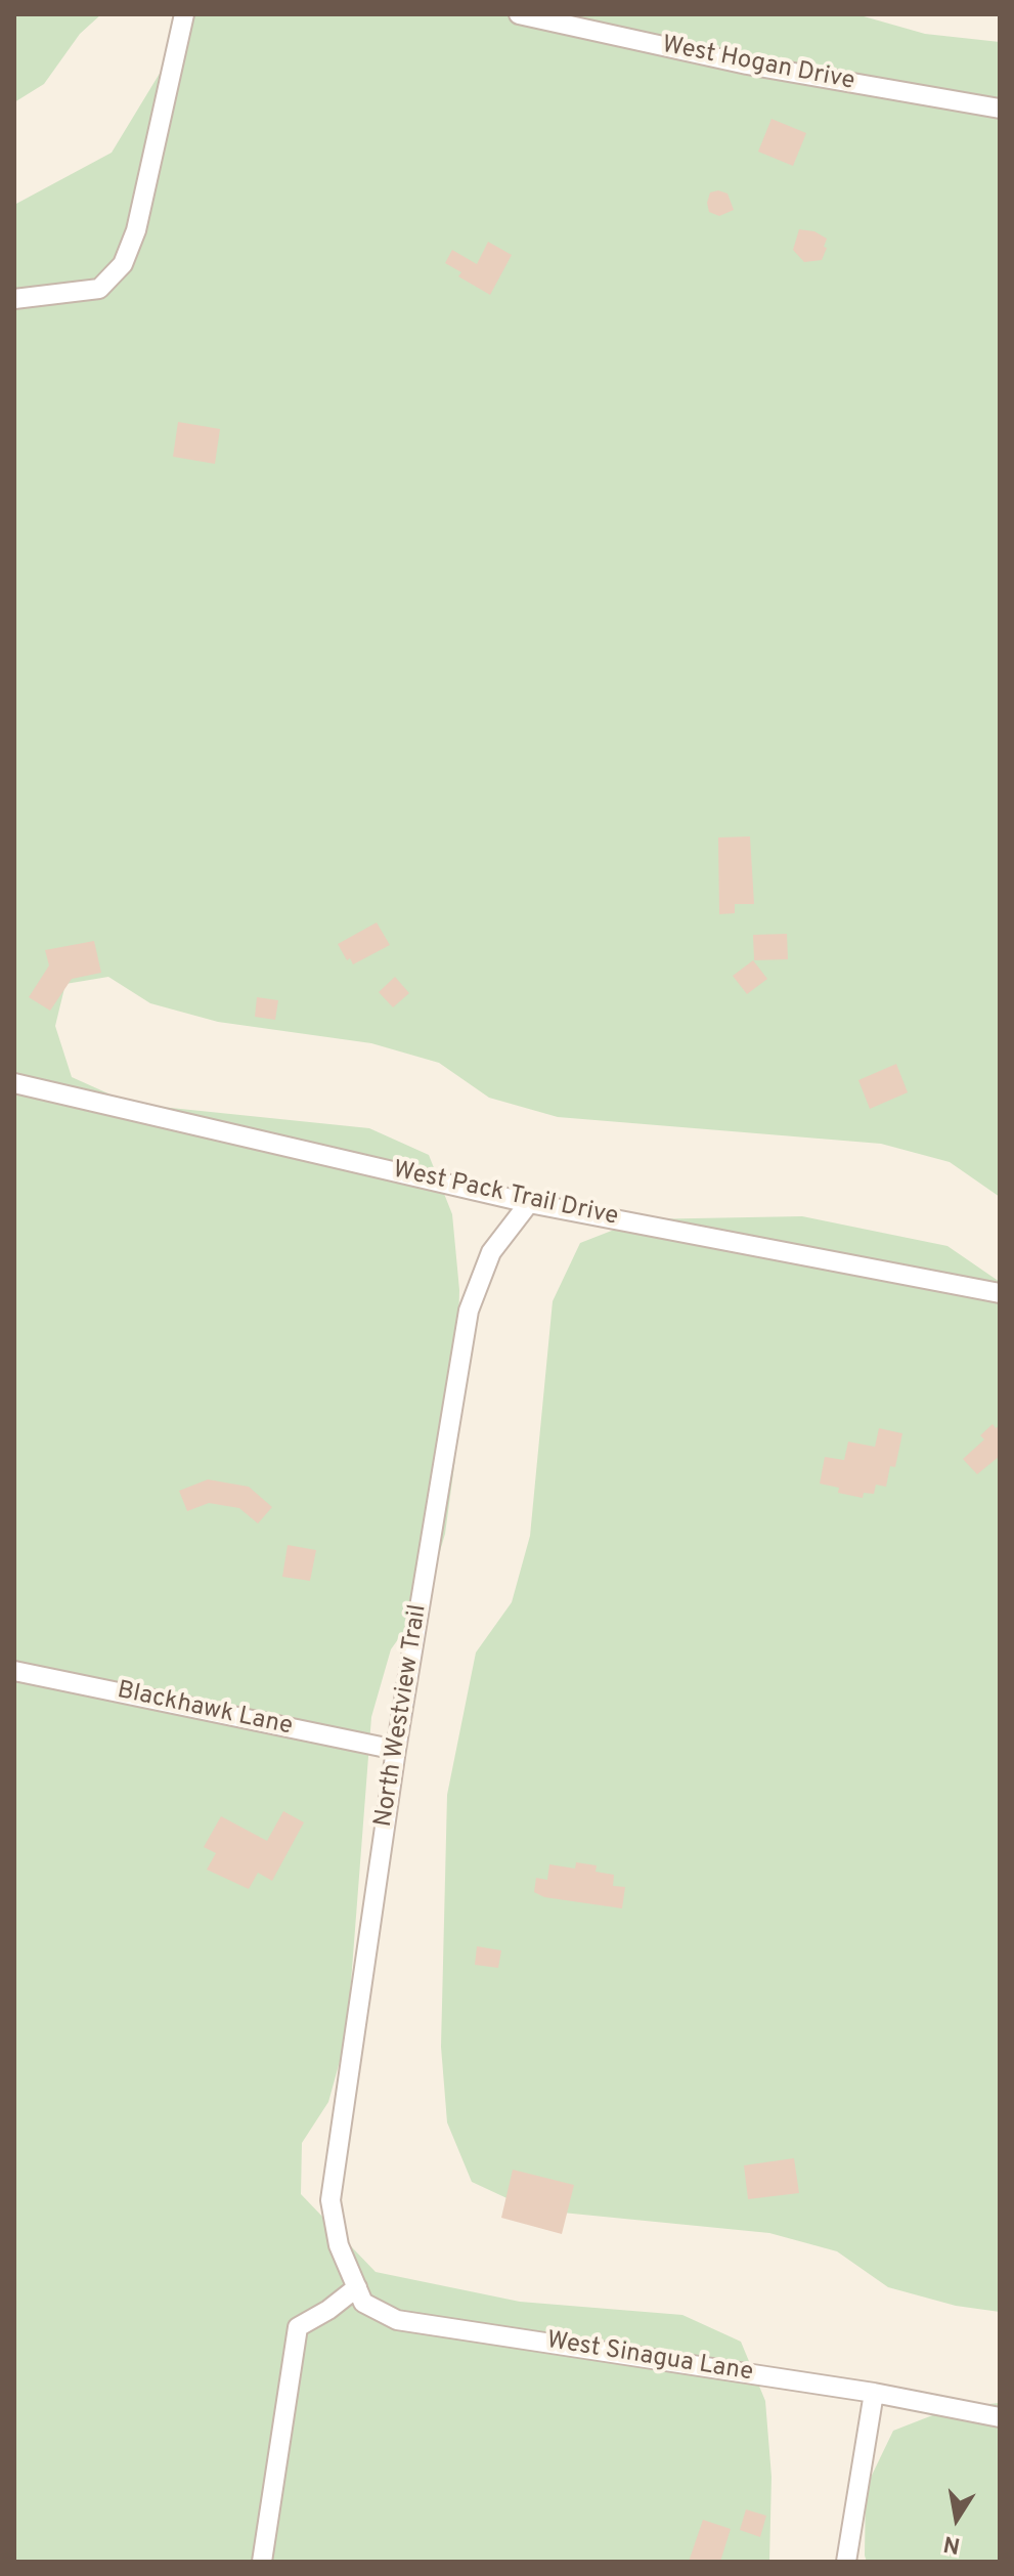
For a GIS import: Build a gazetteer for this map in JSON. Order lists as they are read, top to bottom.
{
  "streets": {
    "street": [
      "West Hogan Drive",
      "West Pack Trail Drive",
      "Blackhawk Lane",
      "North Westview Trail",
      "West Sinagua Lane"
    ]
  },
  "crossings": [
    ["West Pack Trail Drive", "North Westview Trail"],
    ["Blackhawk Lane", "North Westview Trail"],
    ["North Westview Trail", "West Sinagua Lane"]
  ],
  "north": "bottom"
}
